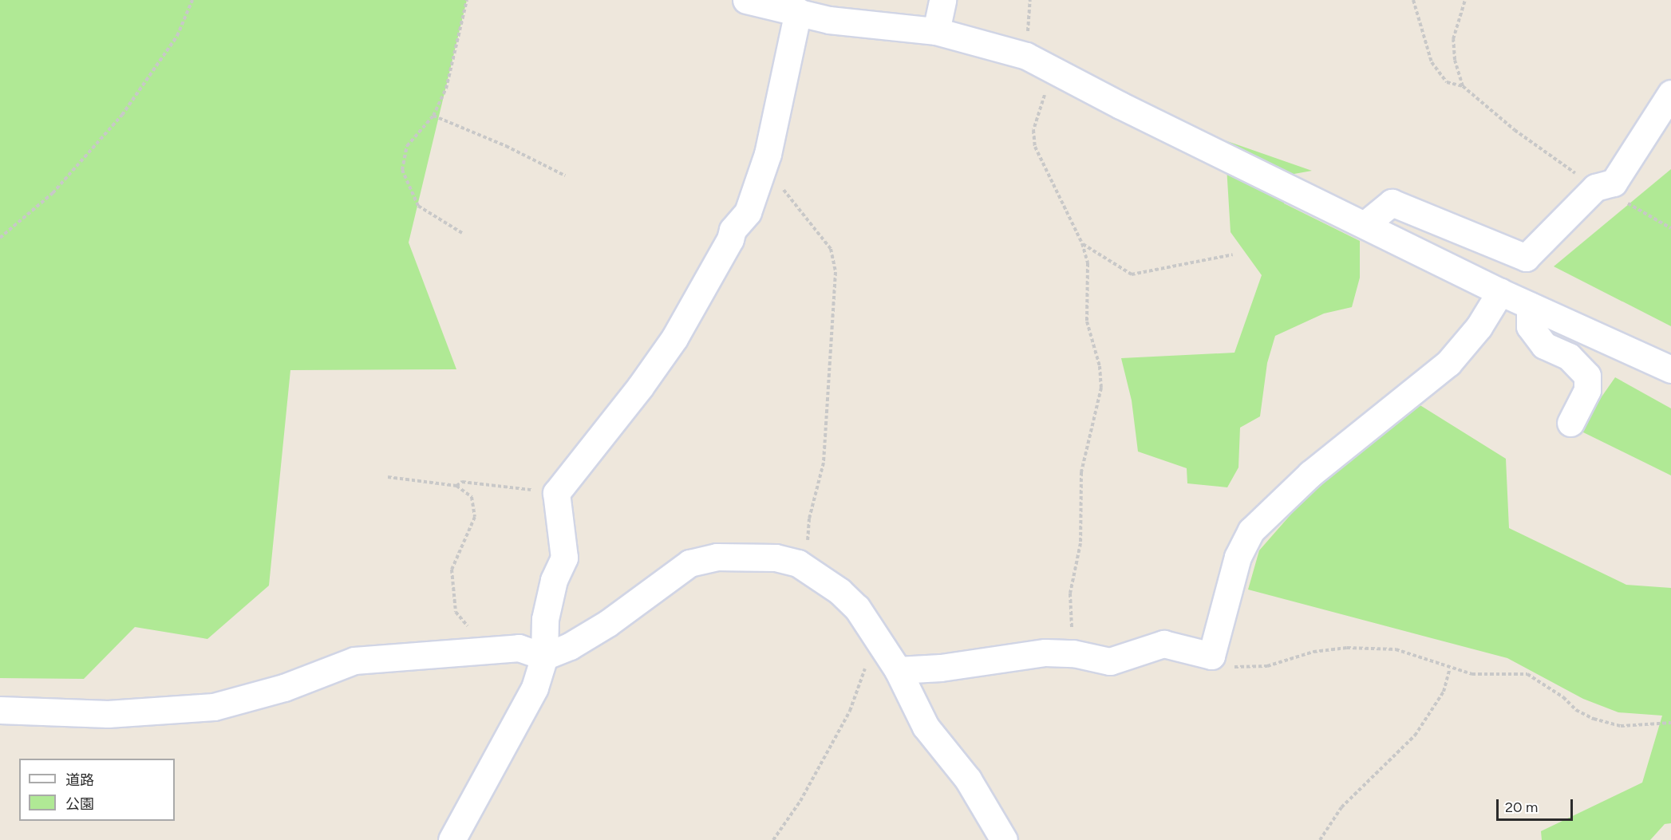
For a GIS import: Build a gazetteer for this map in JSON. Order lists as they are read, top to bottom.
{
  "legend": ["道路", "公園"],
  "scale_bar": "20 m"
}
